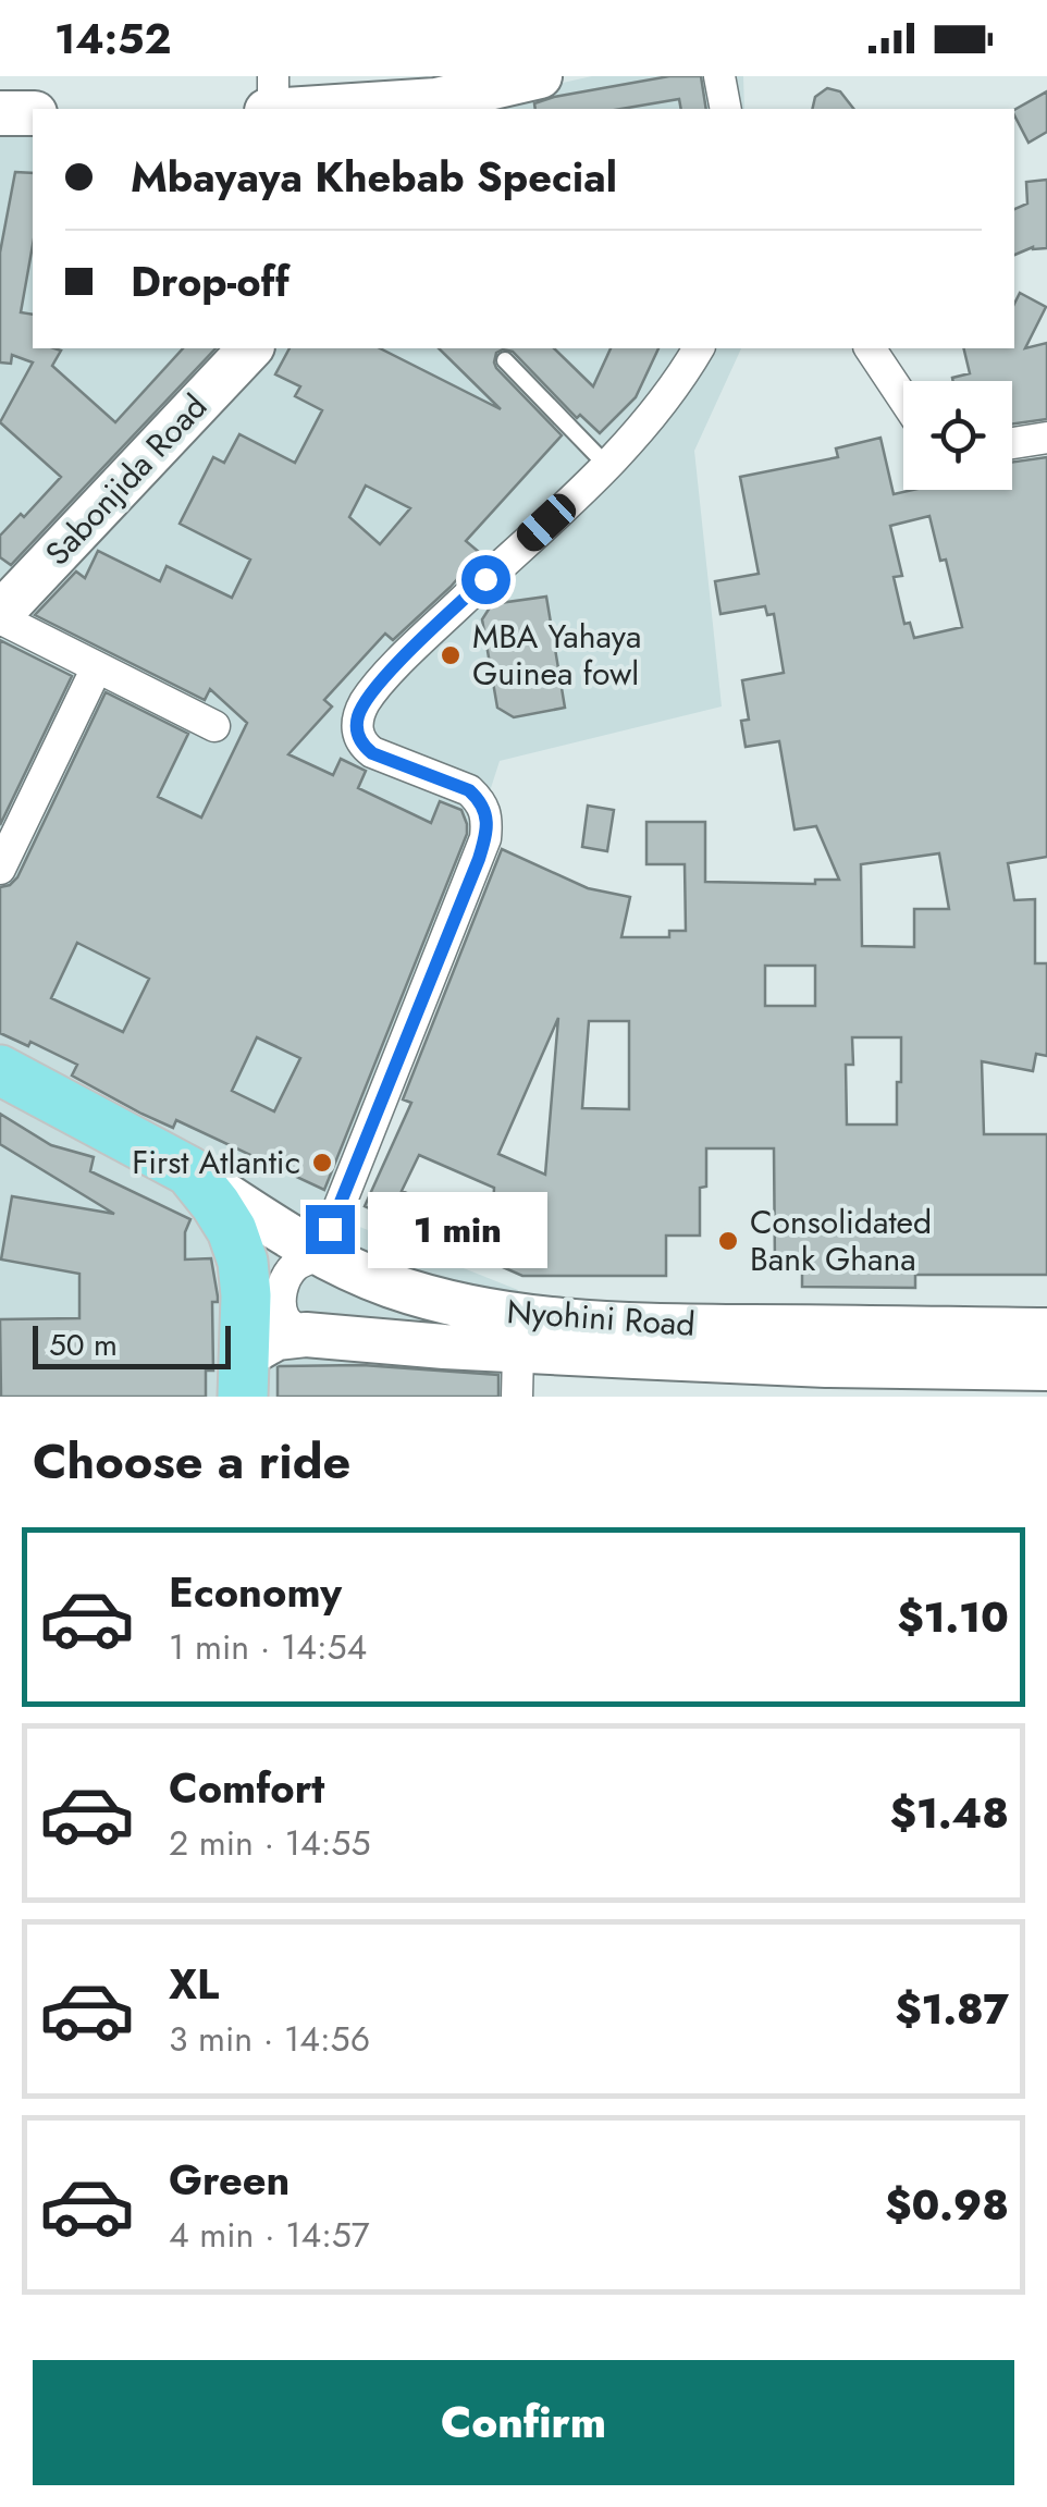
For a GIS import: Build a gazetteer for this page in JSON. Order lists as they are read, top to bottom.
{
  "streets": {
    "main road": ["Sabonjida Road", "Nyohini Road"]
  },
  "places": ["MBA Yahaya Guinea fowl", "First Atlantic", "Consolidated Bank Ghana"],
  "scale_bar": "50 m",
  "page": {
    "status": "14:52",
    "banner": ["Mbayaya Khebab Special", "Drop-off"],
    "bubble": "1 min",
    "scale": "50 m",
    "heading": "Choose a ride",
    "list": [
      {
        "name": "Economy",
        "note": "1 min · 14:54",
        "value": "$1.10"
      },
      {
        "name": "Comfort",
        "note": "2 min · 14:55",
        "value": "$1.48"
      },
      {
        "name": "XL",
        "note": "3 min · 14:56",
        "value": "$1.87"
      },
      {
        "name": "Green",
        "note": "4 min · 14:57",
        "value": "$0.98"
      }
    ],
    "buttons": "Confirm"
  }
}
